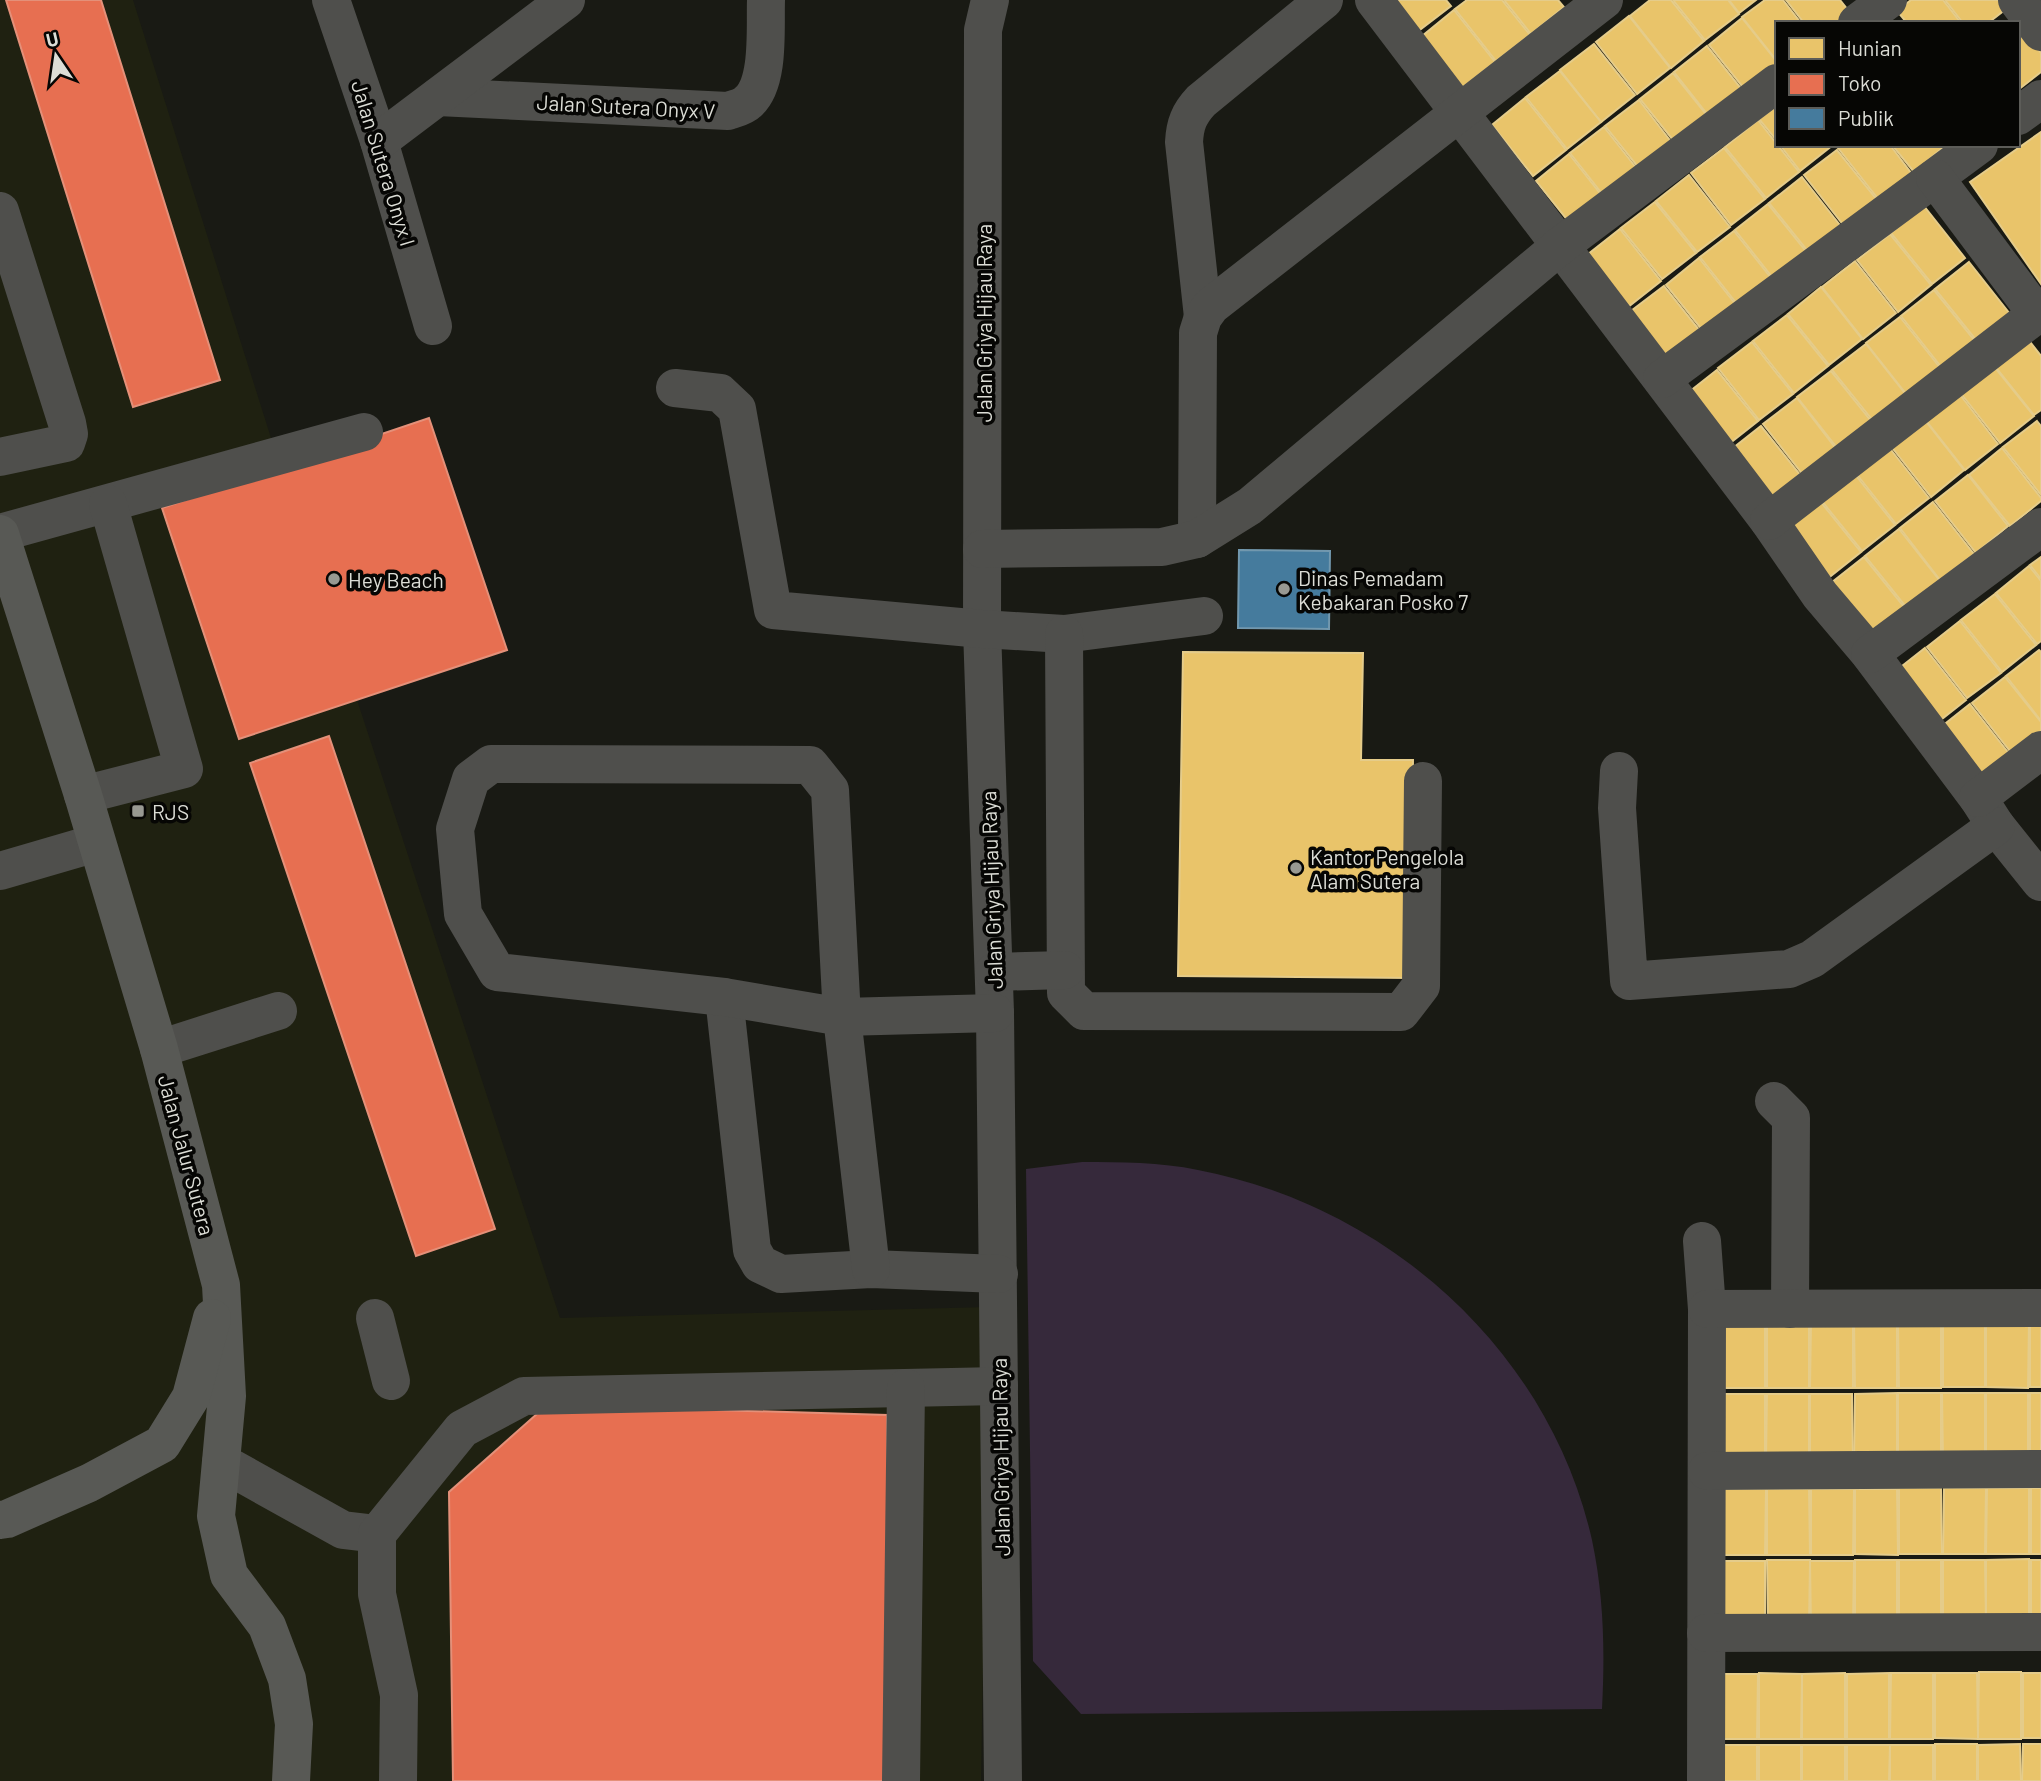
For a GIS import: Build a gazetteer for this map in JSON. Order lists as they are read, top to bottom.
{
  "streets": {
    "main road": ["Jalan Jalur Sutera"],
    "street": ["Jalan Sutera Onyx V", "Jalan Sutera Onyx I", "Jalan Griya Hijau Raya"]
  },
  "places": {
    "other": ["Hey Beach", "Dinas Pemadam Kebakaran Posko 7", "Kantor Pengelola Alam Sutera"],
    "transit": ["RJS"]
  },
  "legend": ["Hunian", "Toko", "Publik"],
  "north": "top"
}
